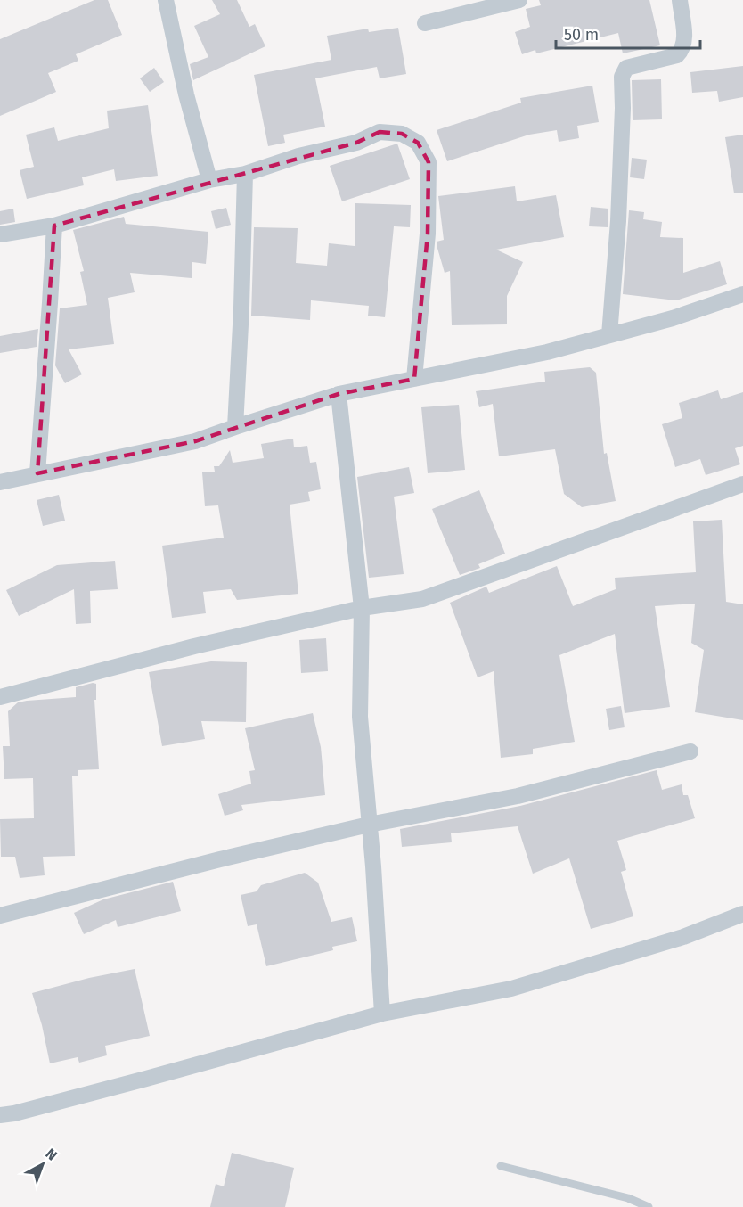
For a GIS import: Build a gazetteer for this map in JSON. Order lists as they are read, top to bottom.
{
  "scale_bar": "50 m",
  "north": "top right"
}
